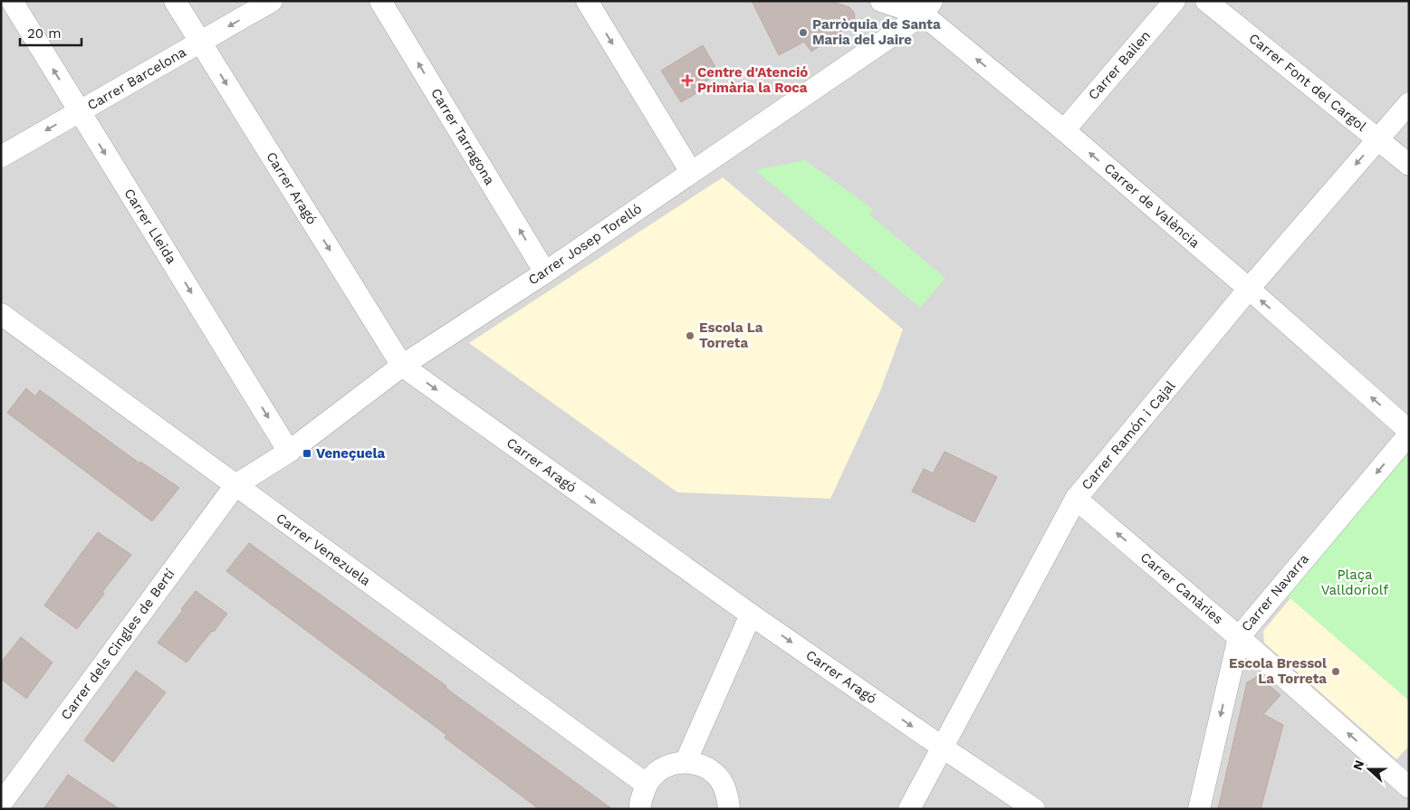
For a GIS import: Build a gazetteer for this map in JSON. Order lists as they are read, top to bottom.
{
  "streets": {
    "street": [
      "Carrer Bailen",
      "Carrer Barcelona",
      "Carrer Font del Cargol",
      "Carrer Tarragona",
      "Carrer Aragó",
      "Carrer de València",
      "Carrer Lleida",
      "Carrer Josep Torelló",
      "Carrer Ramón i Cajal",
      "Carrer Venezuela",
      "Carrer Canàries",
      "Carrer Navarra",
      "Carrer dels Cingles de Bertí"
    ]
  },
  "crossings": [
    ["Carrer Bailen", "Carrer de València"],
    ["Carrer Barcelona", "Carrer Aragó"],
    ["Carrer Barcelona", "Carrer Lleida"],
    ["Carrer Font del Cargol", "Carrer Ramón i Cajal"],
    ["Carrer Tarragona", "Carrer Josep Torelló"],
    ["Carrer Aragó", "Carrer Josep Torelló"],
    ["Carrer Aragó", "Carrer Ramón i Cajal"],
    ["Carrer de València", "Carrer Josep Torelló"],
    ["Carrer de València", "Carrer Ramón i Cajal"],
    ["Carrer Lleida", "Carrer Josep Torelló"],
    ["Carrer Josep Torelló", "Carrer Venezuela"],
    ["Carrer Josep Torelló", "Carrer dels Cingles de Bertí"],
    ["Carrer Ramón i Cajal", "Carrer Canàries"],
    ["Carrer Venezuela", "Carrer dels Cingles de Bertí"],
    ["Carrer Canàries", "Carrer Navarra"]
  ],
  "one_way": [
    "Carrer Barcelona",
    "Carrer Aragó",
    "Carrer de València",
    "Carrer Canàries",
    "Carrer Navarra"
  ],
  "parks": ["Plaça Valldoriolf"],
  "places": {
    "other": ["Parròquia de Santa Maria del Jaire", "Escola La Torreta", "Escola Bressol La Torreta"],
    "health": ["Centre d'Atenció Primària la Roca"],
    "transit": ["Veneçuela"]
  },
  "scale_bar": "20 m",
  "north": "left"
}
